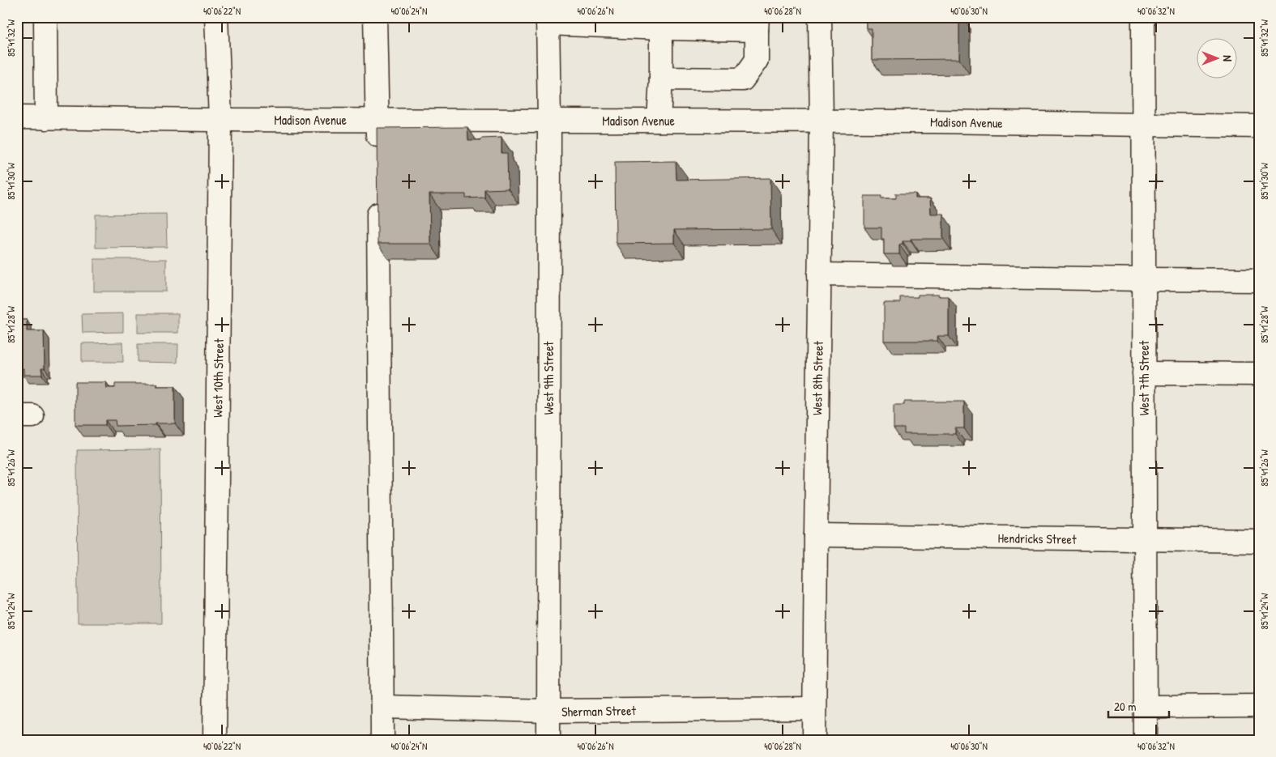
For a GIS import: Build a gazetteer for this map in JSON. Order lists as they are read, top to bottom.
{
  "streets": {
    "street": [
      "Madison Avenue",
      "West 10th Street",
      "West 9th Street",
      "West 8th Street",
      "West 7th Street",
      "Hendricks Street",
      "Sherman Street"
    ]
  },
  "crossings": [
    ["Madison Avenue", "West 10th Street"],
    ["Madison Avenue", "West 9th Street"],
    ["Madison Avenue", "West 8th Street"],
    ["Madison Avenue", "West 7th Street"],
    ["West 9th Street", "Sherman Street"],
    ["West 8th Street", "Hendricks Street"],
    ["West 8th Street", "Sherman Street"],
    ["West 7th Street", "Hendricks Street"]
  ],
  "scale_bar": "20 m",
  "north": "right",
  "coordinates": [
    "40°06'22\"N",
    "40°06'24\"N",
    "40°06'26\"N",
    "40°06'28\"N",
    "40°06'30\"N",
    "40°06'32\"N",
    "85°41'32\"W",
    "85°41'30\"W",
    "85°41'28\"W",
    "85°41'26\"W",
    "85°41'24\"W"
  ]
}
